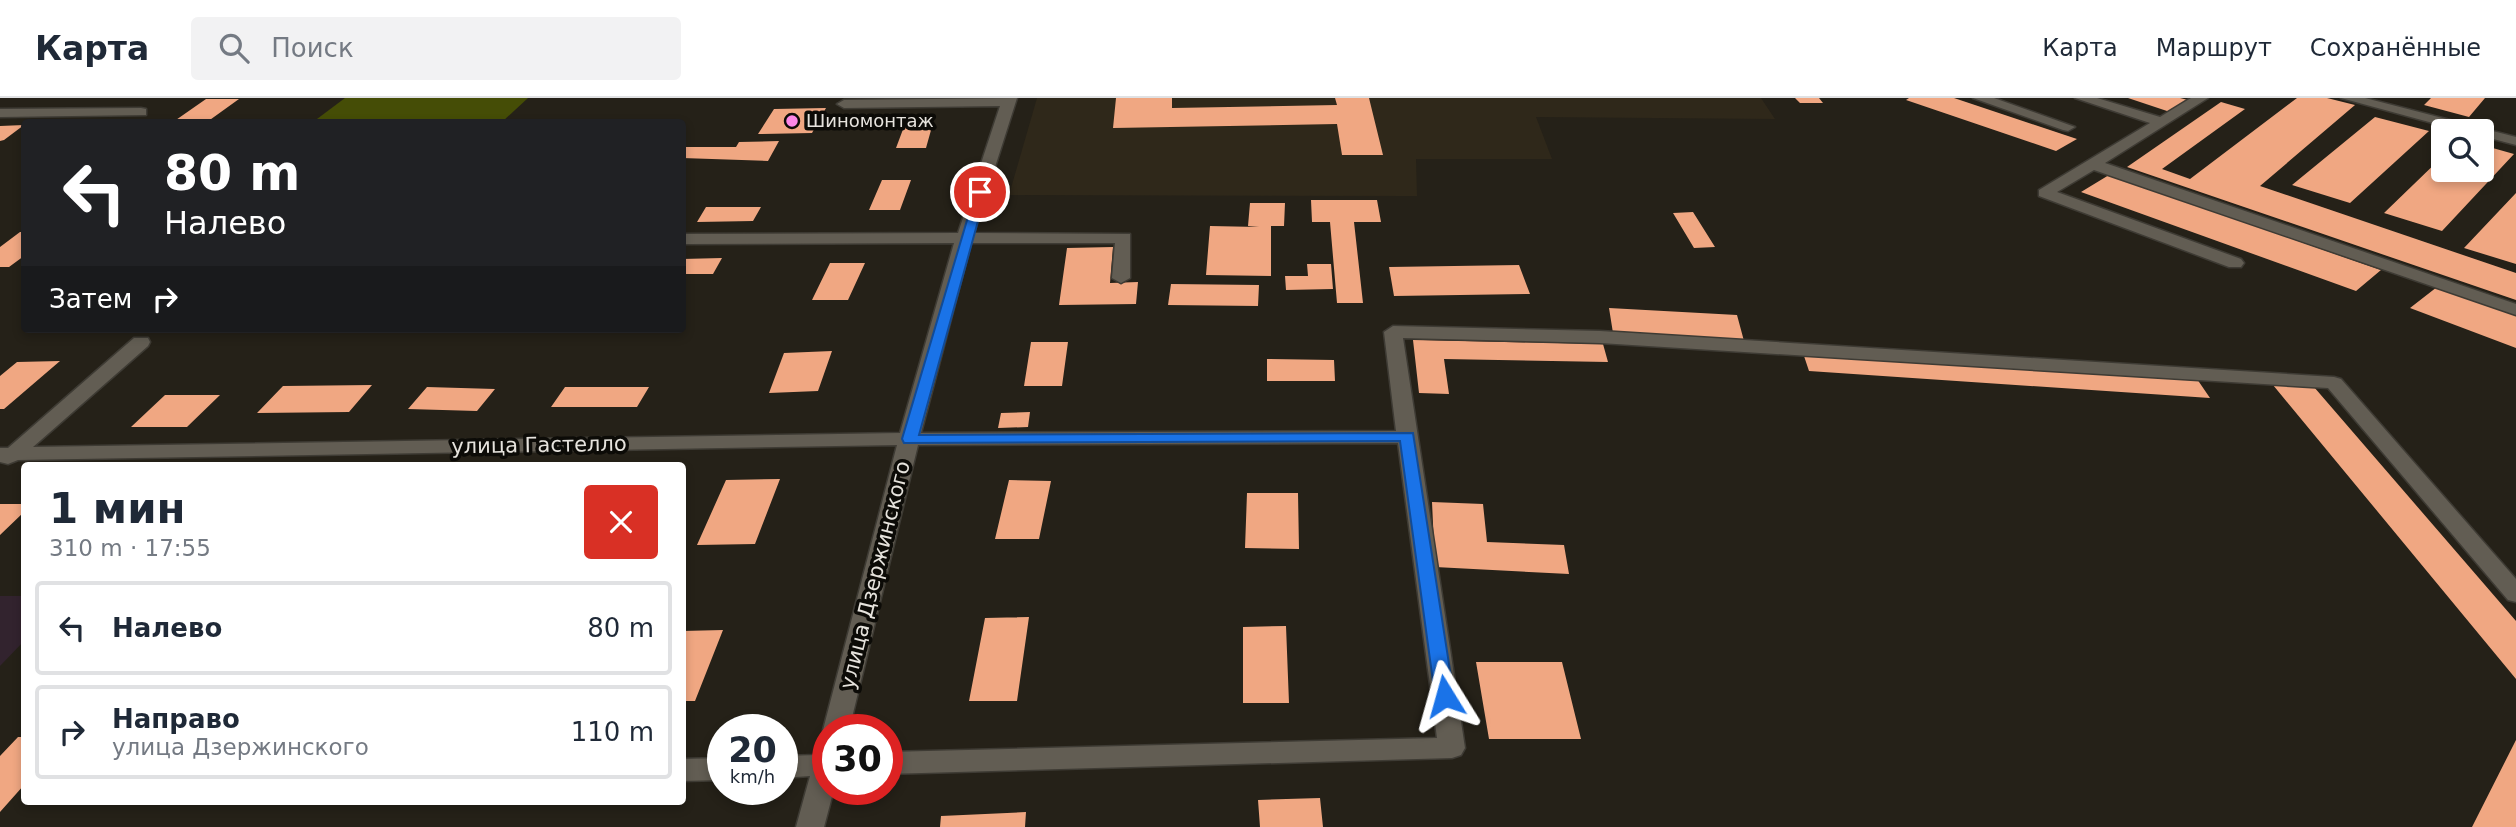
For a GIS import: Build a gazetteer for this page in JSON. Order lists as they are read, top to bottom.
{
  "streets": {
    "street": ["улица Гастелло", "улица Дзержинского"]
  },
  "crossings": [
    ["улица Гастелло", "улица Дзержинского"]
  ],
  "places": ["Шиномонтаж"],
  "page": {
    "header": "Карта",
    "search": "Поиск",
    "nav": ["Карта", "Маршрут", "Сохранённые"],
    "turn": ["80 m", "Налево"],
    "then": "Затем",
    "heading": ["1 мин", "310 m · 17:55"],
    "list": [
      {
        "name": "Налево",
        "value": "80 m"
      },
      {
        "name": "Направо",
        "note": "улица Дзержинского",
        "value": "110 m"
      }
    ],
    "speed": "20 km/h",
    "limit": "30"
  }
}
